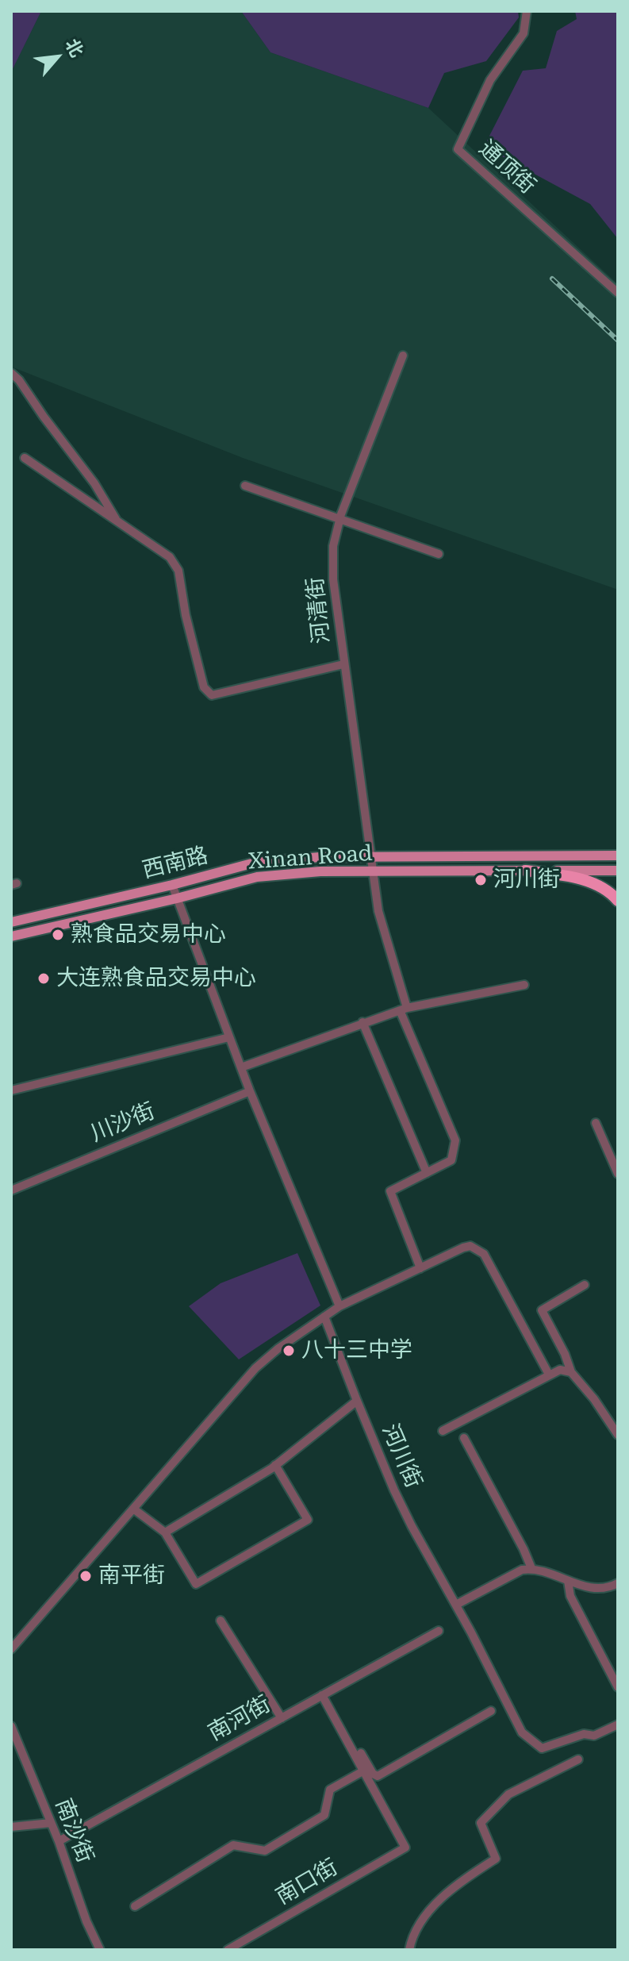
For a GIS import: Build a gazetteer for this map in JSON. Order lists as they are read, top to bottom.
{
  "streets": {
    "main road": ["Xinan Road", "西南路"],
    "street": [
      "通顶街",
      "河清街",
      "川沙街",
      "河川街",
      "南河街",
      "南沙街",
      "南口街"
    ]
  },
  "crossings": [
    ["河清街", "Xinan Road"],
    ["河清街", "西南路"],
    ["南河街", "南沙街"]
  ],
  "places": [
    "河川街",
    "熟食品交易中心",
    "大连熟食品交易中心",
    "八十三中学",
    "南平街"
  ],
  "north": "top right"
}
